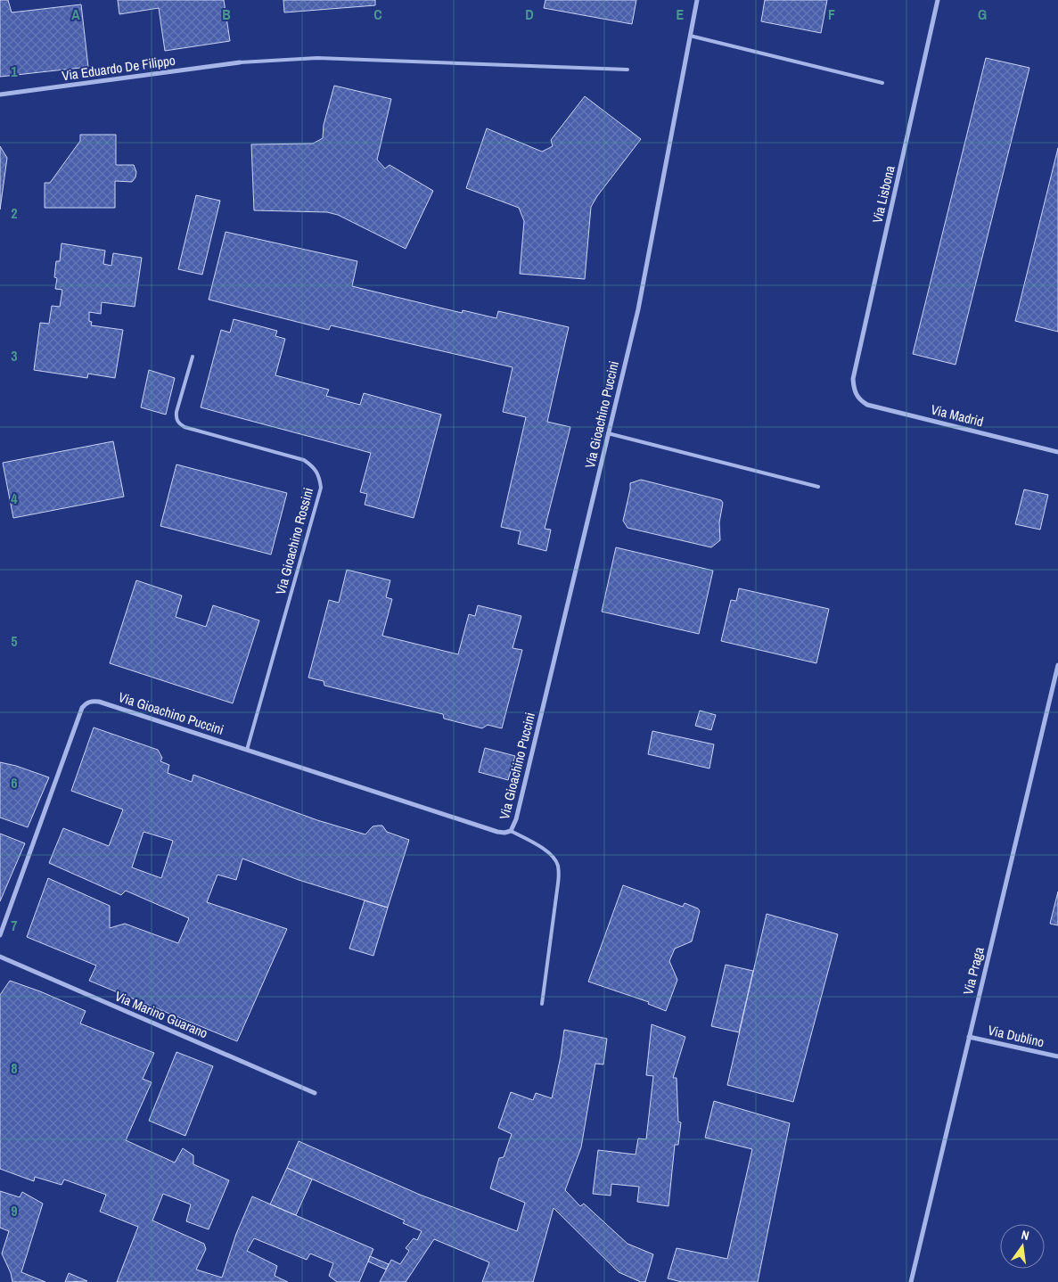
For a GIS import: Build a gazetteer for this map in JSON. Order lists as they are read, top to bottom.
{
  "streets": {
    "street": [
      "Via Eduardo De Filippo",
      "Via Lisbona",
      "Via Gioachino Puccini",
      "Via Madrid",
      "Via Praga",
      "Via Marino Guarano",
      "Via Dublino"
    ],
    "lane": ["Via Gioachino Rossini"]
  },
  "crossings": [
    ["Via Lisbona", "Via Madrid"],
    ["Via Gioachino Puccini", "Via Gioachino Rossini"],
    ["Via Praga", "Via Dublino"]
  ],
  "north": "top",
  "grid": {
    "columns": [
      "A",
      "B",
      "C",
      "D",
      "E",
      "F",
      "G"
    ],
    "rows": [
      "1",
      "2",
      "3",
      "4",
      "5",
      "6",
      "7",
      "8",
      "9"
    ]
  }
}
